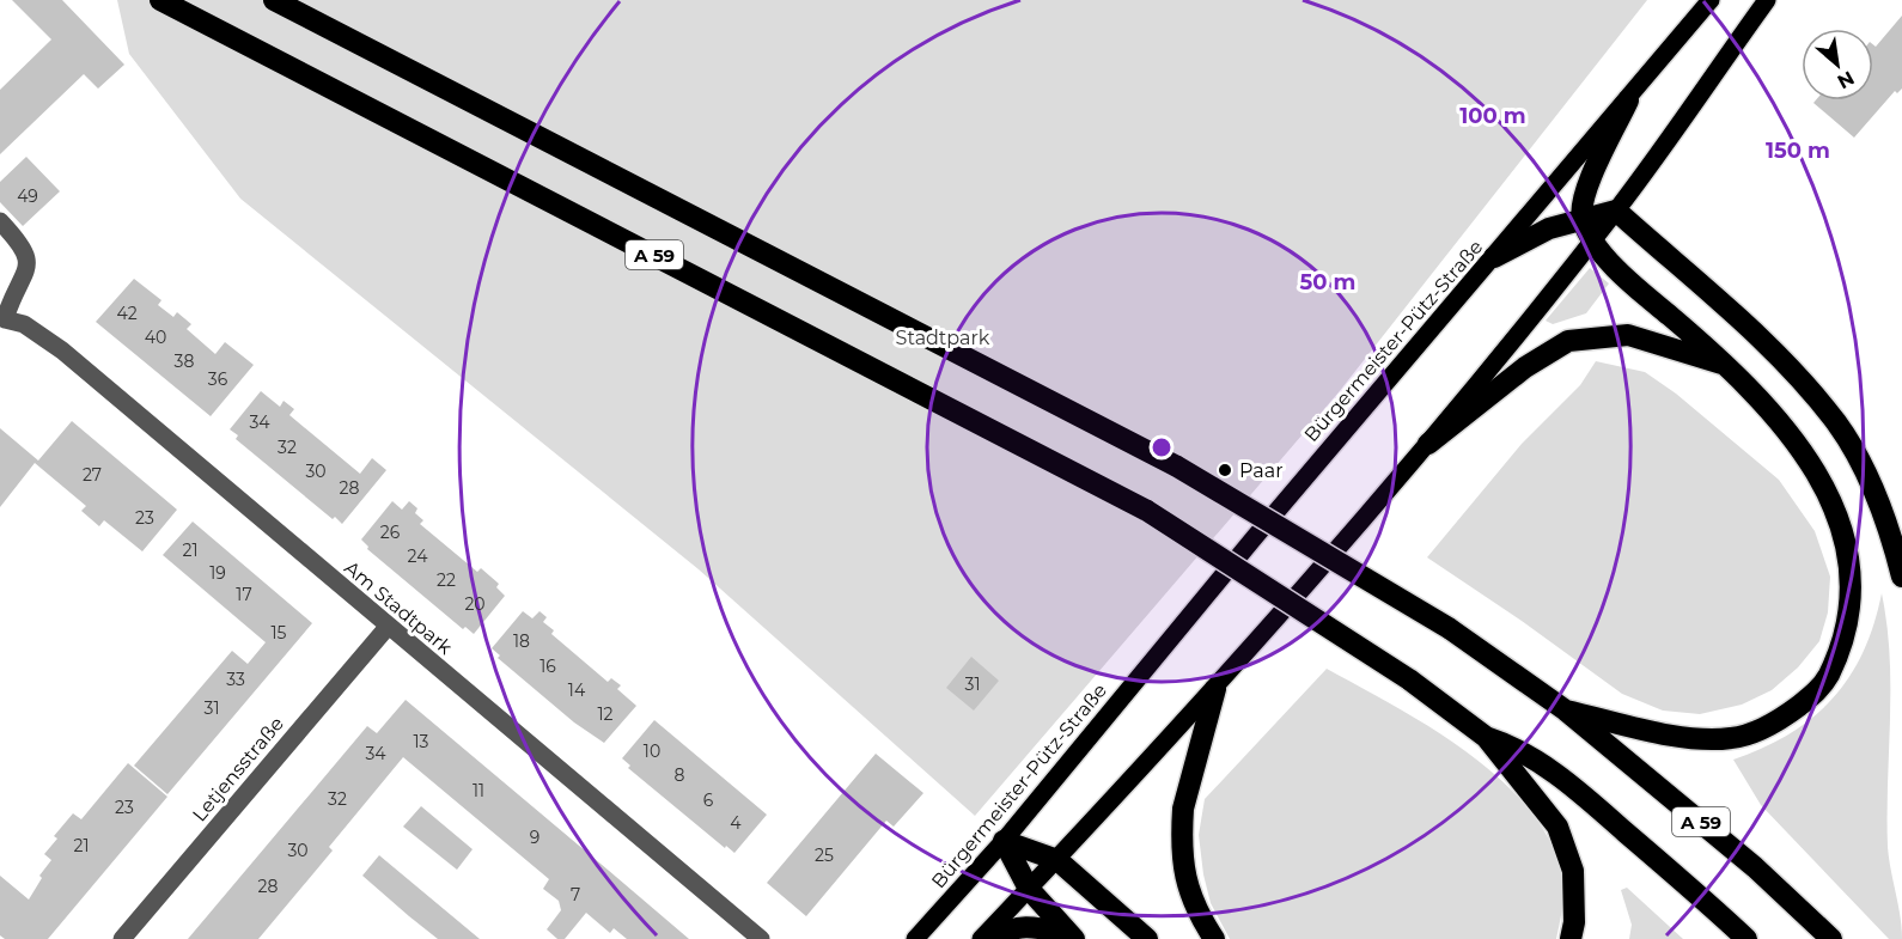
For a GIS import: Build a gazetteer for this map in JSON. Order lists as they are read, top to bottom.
{
  "streets": {
    "highway": ["A 59"],
    "main road": ["Bürgermeister-Pütz-Straße"],
    "street": ["Am Stadtpark", "Letjensstraße"]
  },
  "crossings": [
    ["Am Stadtpark", "Letjensstraße"]
  ],
  "parks": ["Stadtpark"],
  "places": ["Paar"],
  "house_numbers": [
    "49",
    "42",
    "40",
    "38",
    "36",
    "34",
    "32",
    "30",
    "27",
    "28",
    "23",
    "26",
    "21",
    "24",
    "19",
    "22",
    "17",
    "20",
    "15",
    "18",
    "16",
    "33",
    "31",
    "14",
    "31",
    "12",
    "13",
    "10",
    "34",
    "8",
    "11",
    "32",
    "6",
    "23",
    "4",
    "9",
    "21",
    "30",
    "25",
    "28",
    "7"
  ],
  "north": "bottom right",
  "rings": ["100 m", "150 m", "50 m"]
}
